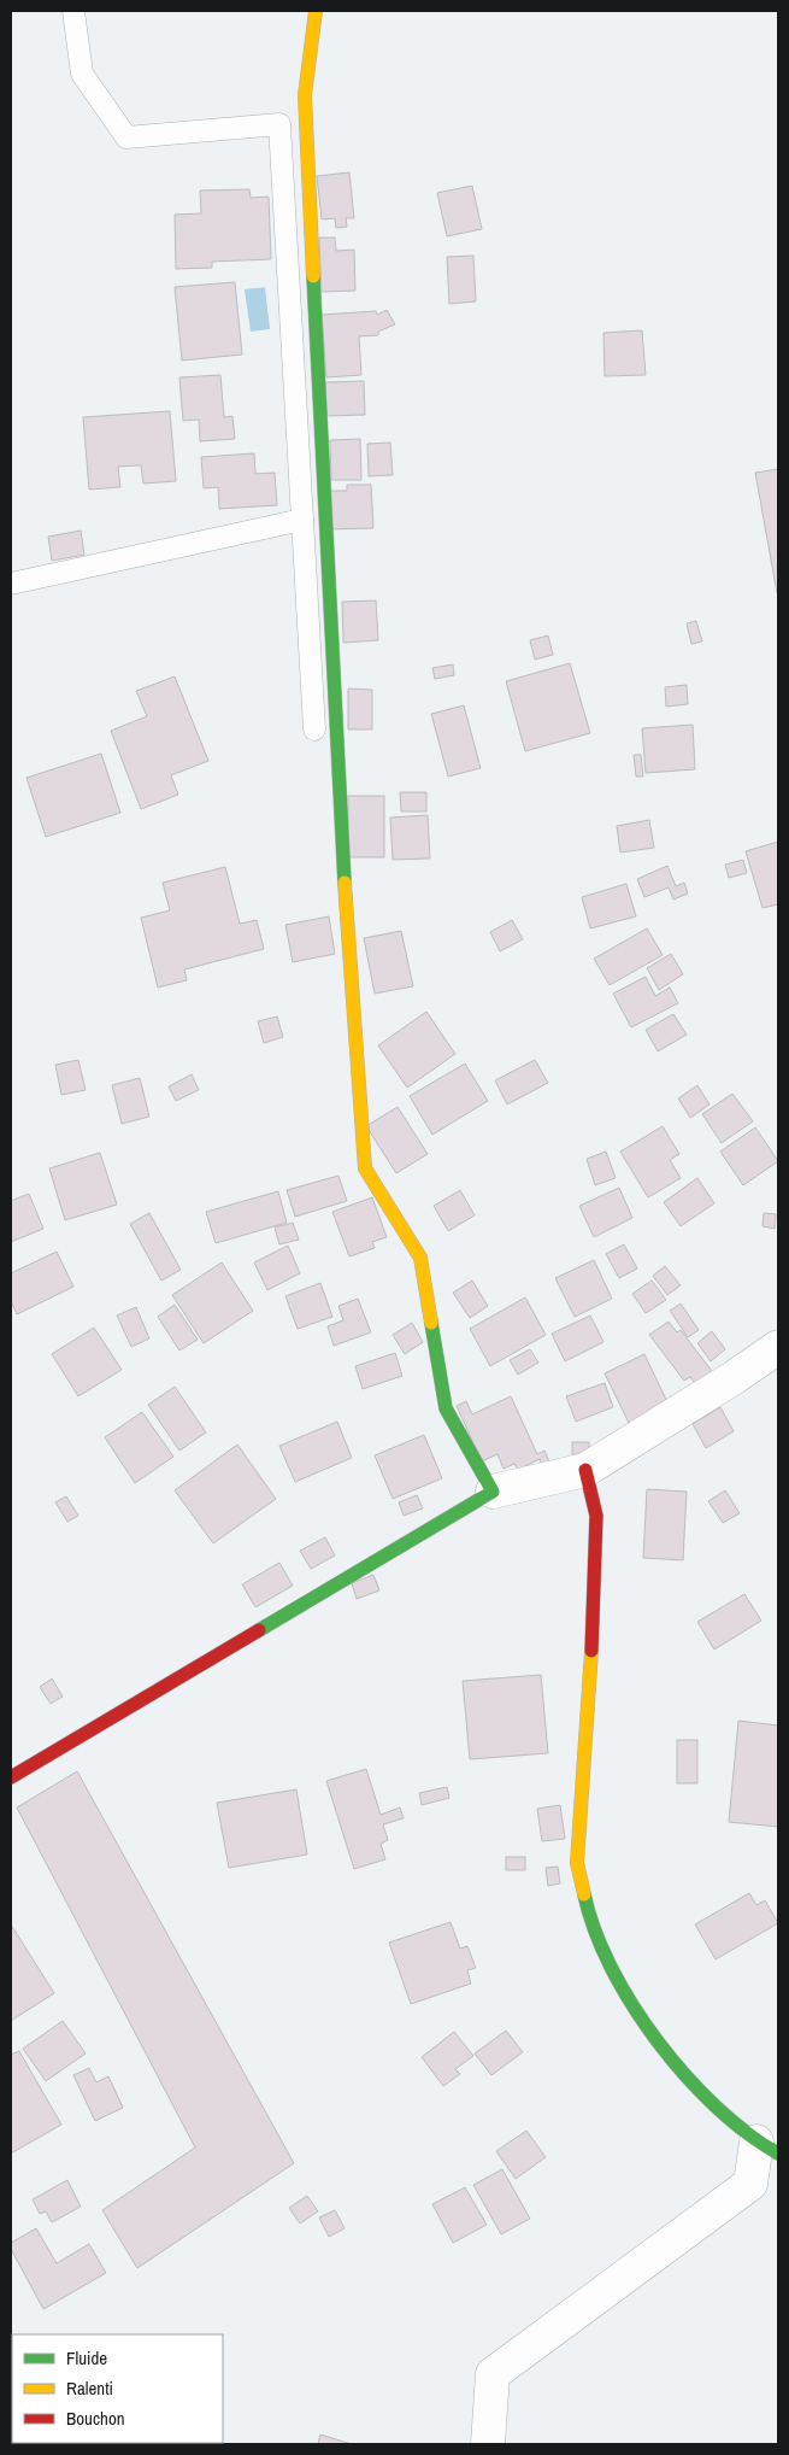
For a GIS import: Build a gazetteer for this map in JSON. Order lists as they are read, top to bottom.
{
  "legend": ["Fluide", "Ralenti", "Bouchon"]
}
